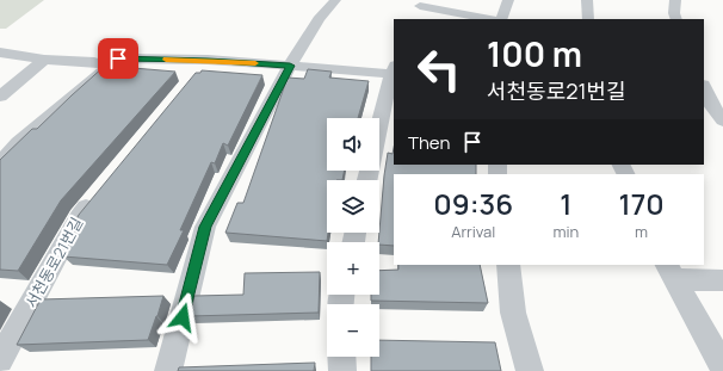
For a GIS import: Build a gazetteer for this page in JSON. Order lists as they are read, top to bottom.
{
  "streets": {
    "street": ["서천동로21번길"]
  },
  "page": {
    "turn": ["100 m", "서천동로21번길"],
    "map_buttons": ["+", "−"],
    "then": "Then",
    "eta": [
      "09:36",
      "Arrival",
      "1",
      "min",
      "170",
      "m"
    ]
  }
}
